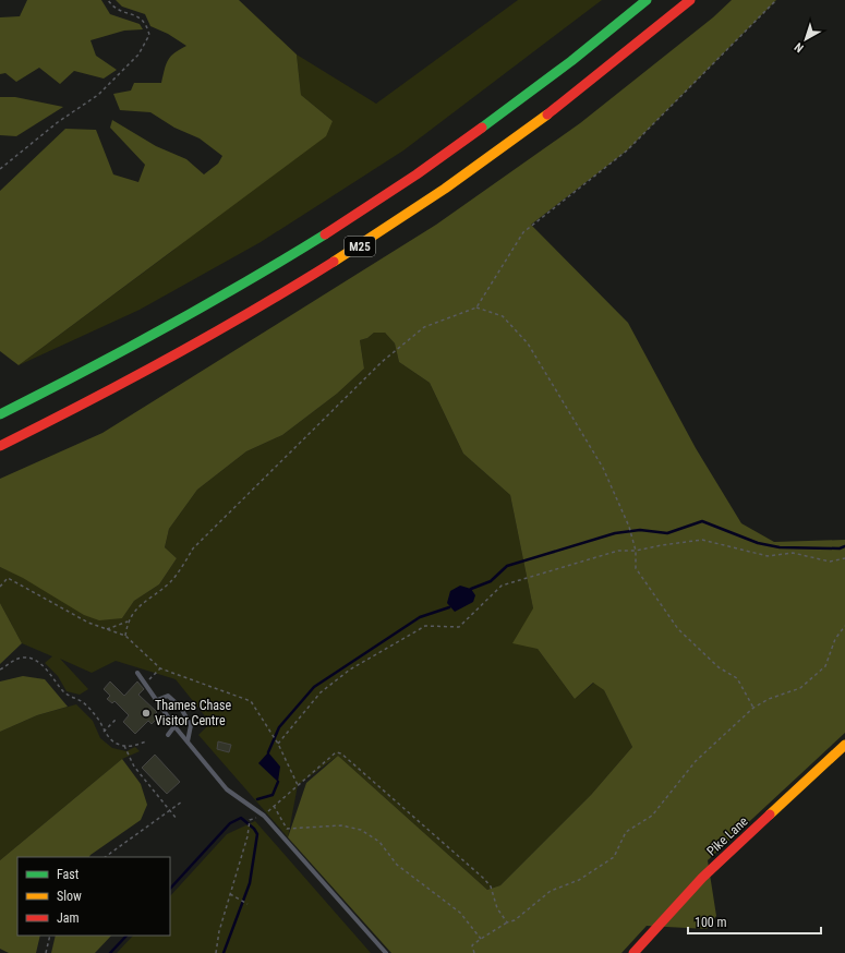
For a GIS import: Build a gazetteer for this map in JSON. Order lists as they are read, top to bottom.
{
  "streets": {
    "main road": ["M25", "Pike Lane"]
  },
  "places": ["Thames Chase Visitor Centre"],
  "legend": ["Fast", "Slow", "Jam"],
  "scale_bar": "100 m",
  "north": "bottom left"
}
